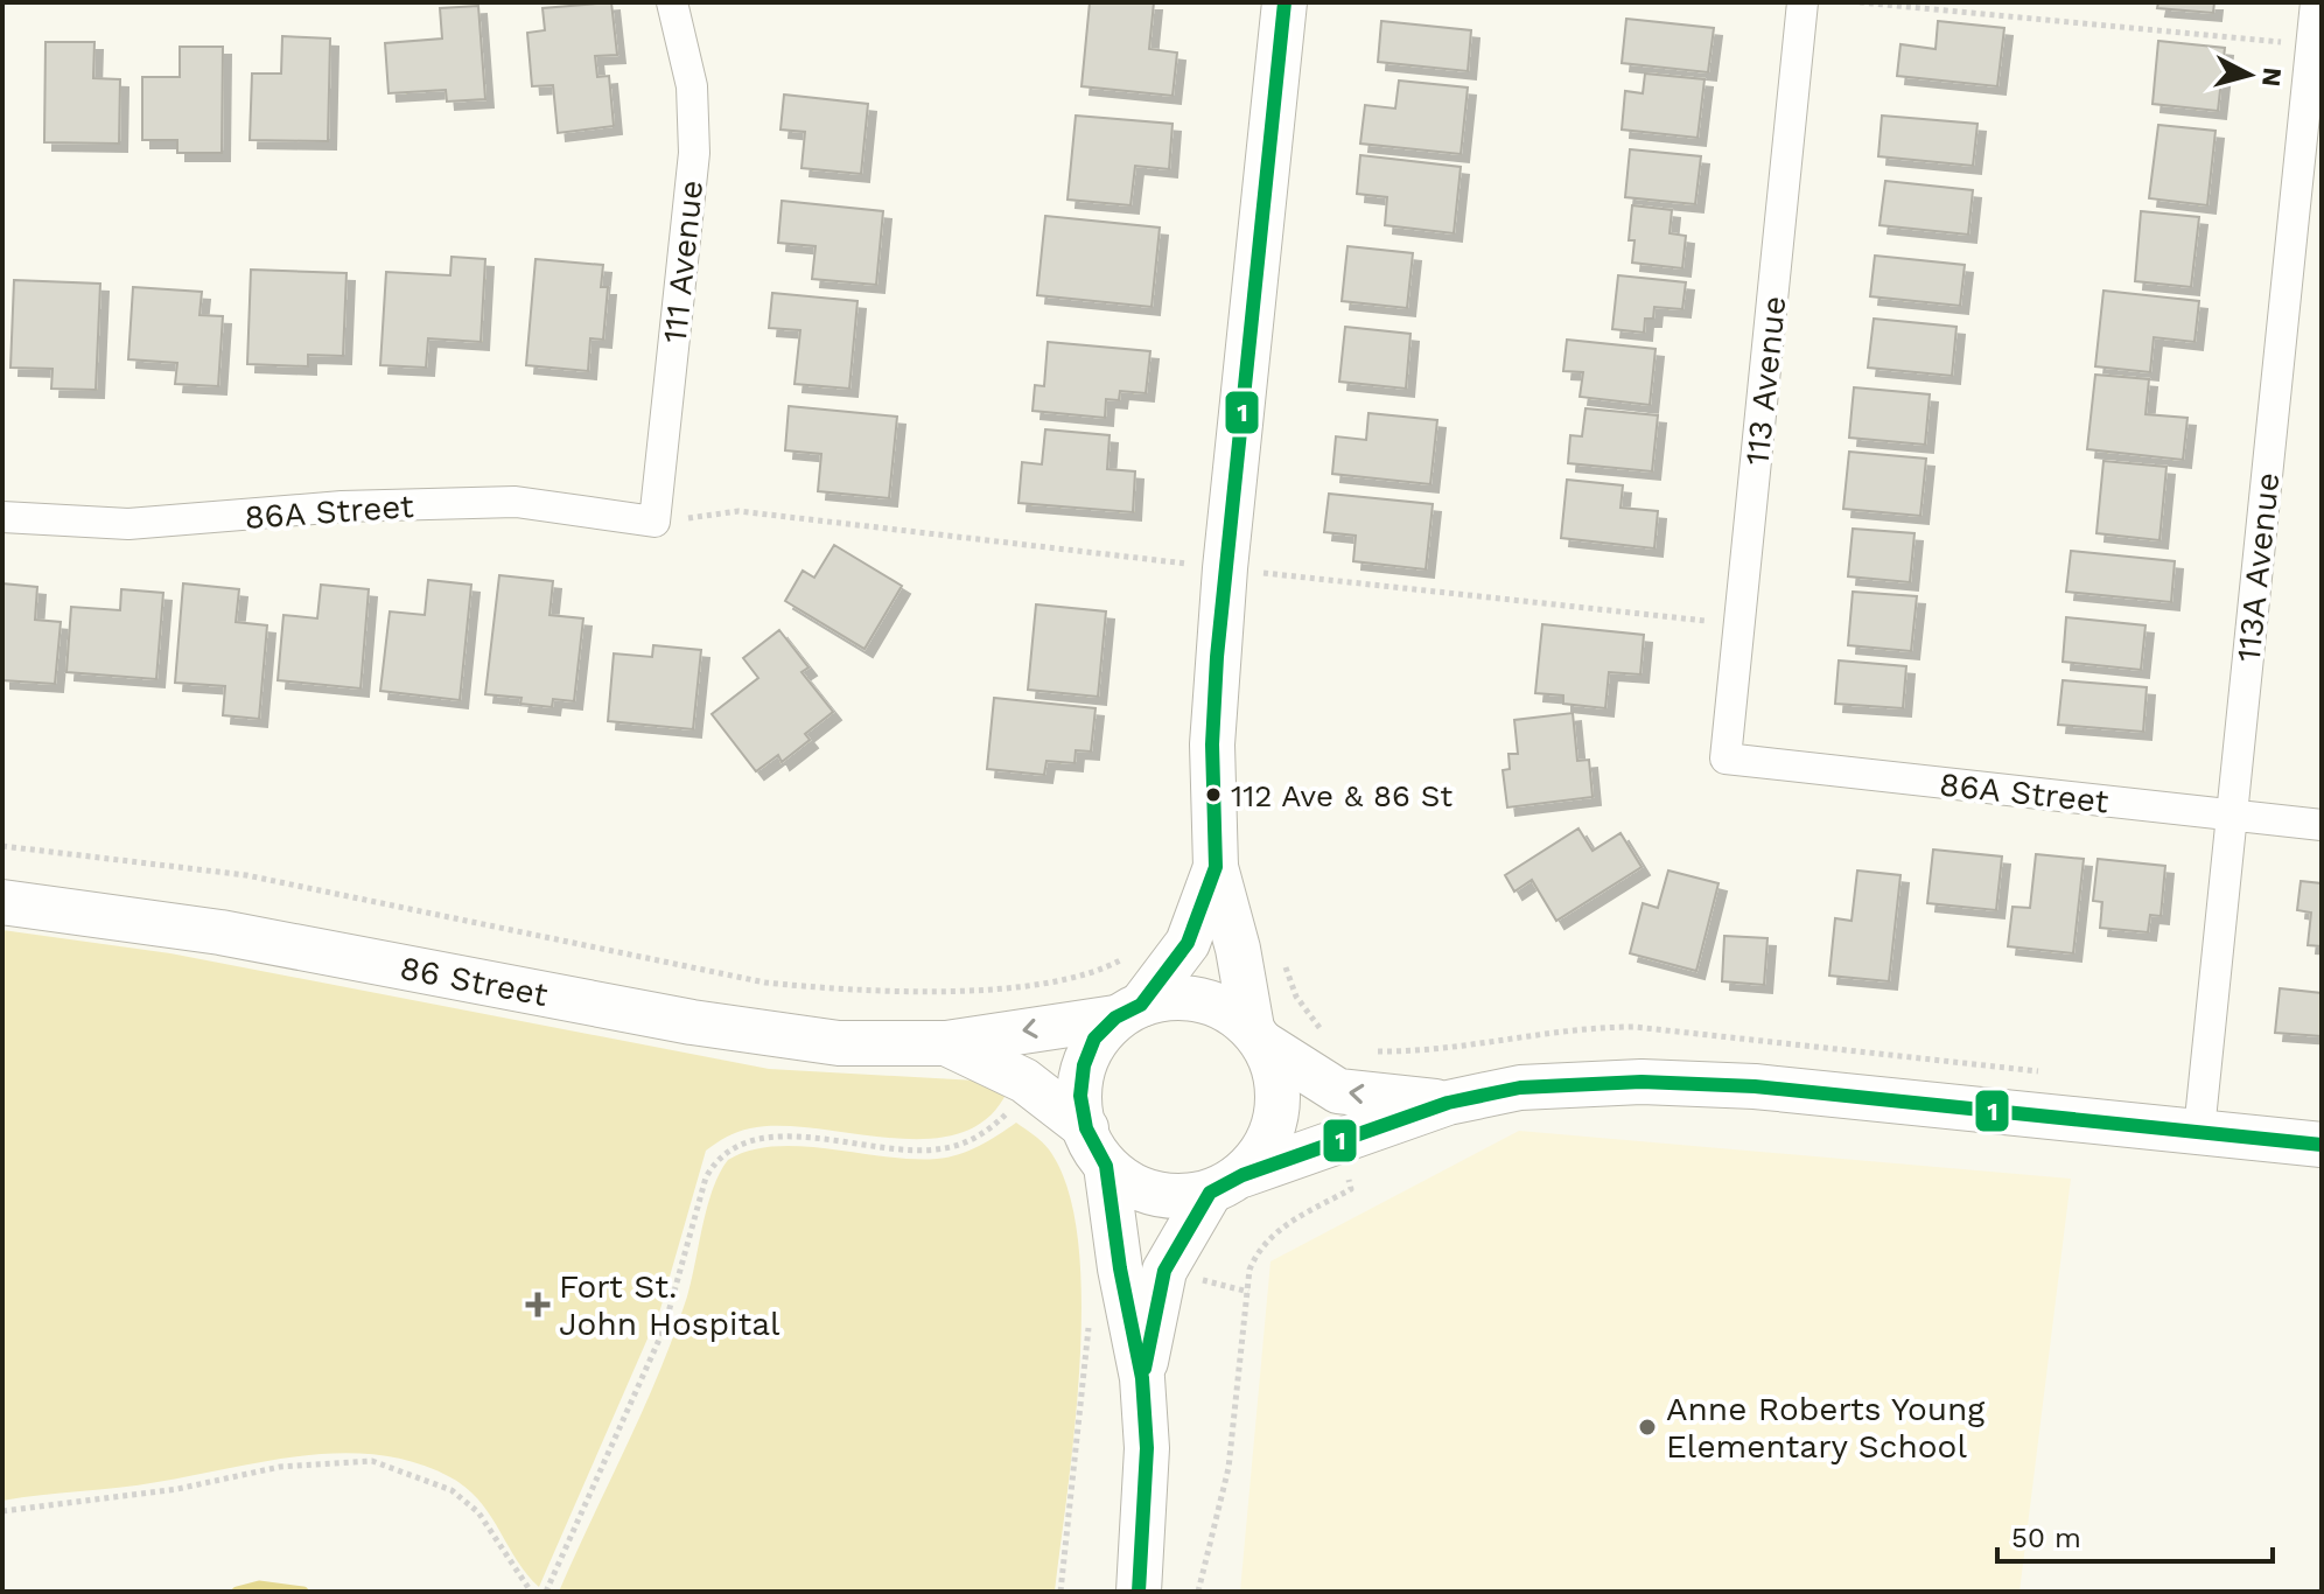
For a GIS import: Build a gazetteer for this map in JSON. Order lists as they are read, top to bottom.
{
  "streets": {
    "street": [
      "111 Avenue",
      "113 Avenue",
      "86A Street",
      "113A Avenue",
      "86 Street"
    ]
  },
  "crossings": [
    ["111 Avenue", "86A Street"],
    ["113 Avenue", "86A Street"],
    ["86A Street", "113A Avenue"]
  ],
  "places": {
    "other": ["112 Ave & 86 St", "Anne Roberts Young Elementary School"],
    "health": ["Fort St. John Hospital"]
  },
  "lines": ["transit line 1"],
  "scale_bar": "50 m",
  "north": "right"
}
